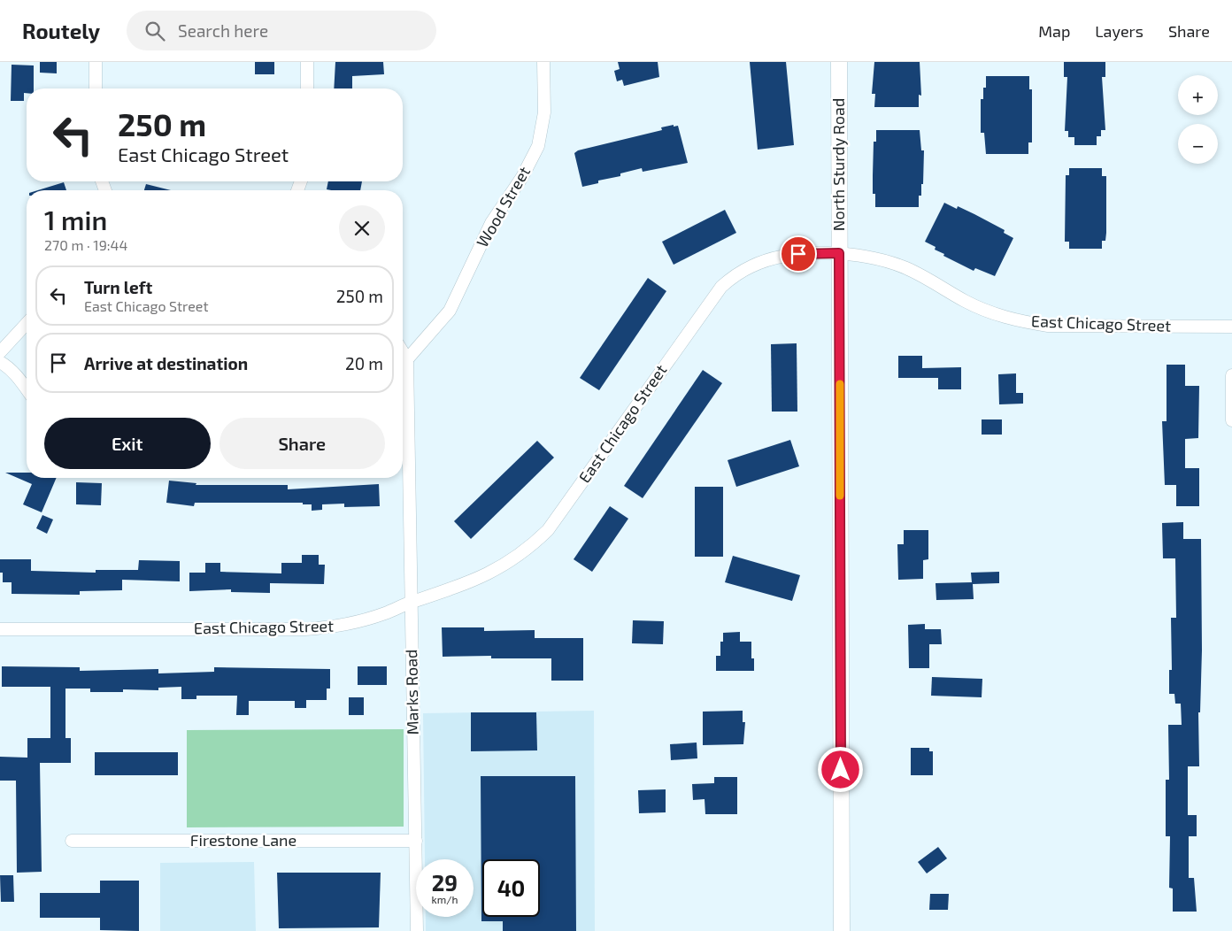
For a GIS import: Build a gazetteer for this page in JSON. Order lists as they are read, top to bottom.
{
  "streets": {
    "street": [
      "North Sturdy Road",
      "Wood Street",
      "East Chicago Street",
      "Marks Road",
      "Firestone Lane"
    ]
  },
  "crossings": [
    ["North Sturdy Road", "East Chicago Street"],
    ["Wood Street", "Marks Road"],
    ["East Chicago Street", "Marks Road"],
    ["Marks Road", "Firestone Lane"]
  ],
  "page": {
    "header": "Routely",
    "search": "Search here",
    "nav": ["Map", "Layers", "Share"],
    "map_buttons": ["+", "−"],
    "turn": ["250 m", "East Chicago Street"],
    "heading": ["1 min", "270 m · 19:44"],
    "list": [
      {
        "name": "Turn left",
        "note": "East Chicago Street",
        "value": "250 m"
      },
      {
        "name": "Arrive at destination",
        "value": "20 m"
      }
    ],
    "buttons": ["Exit", "Share"],
    "speed": "29 km/h",
    "limit": "40"
  }
}
